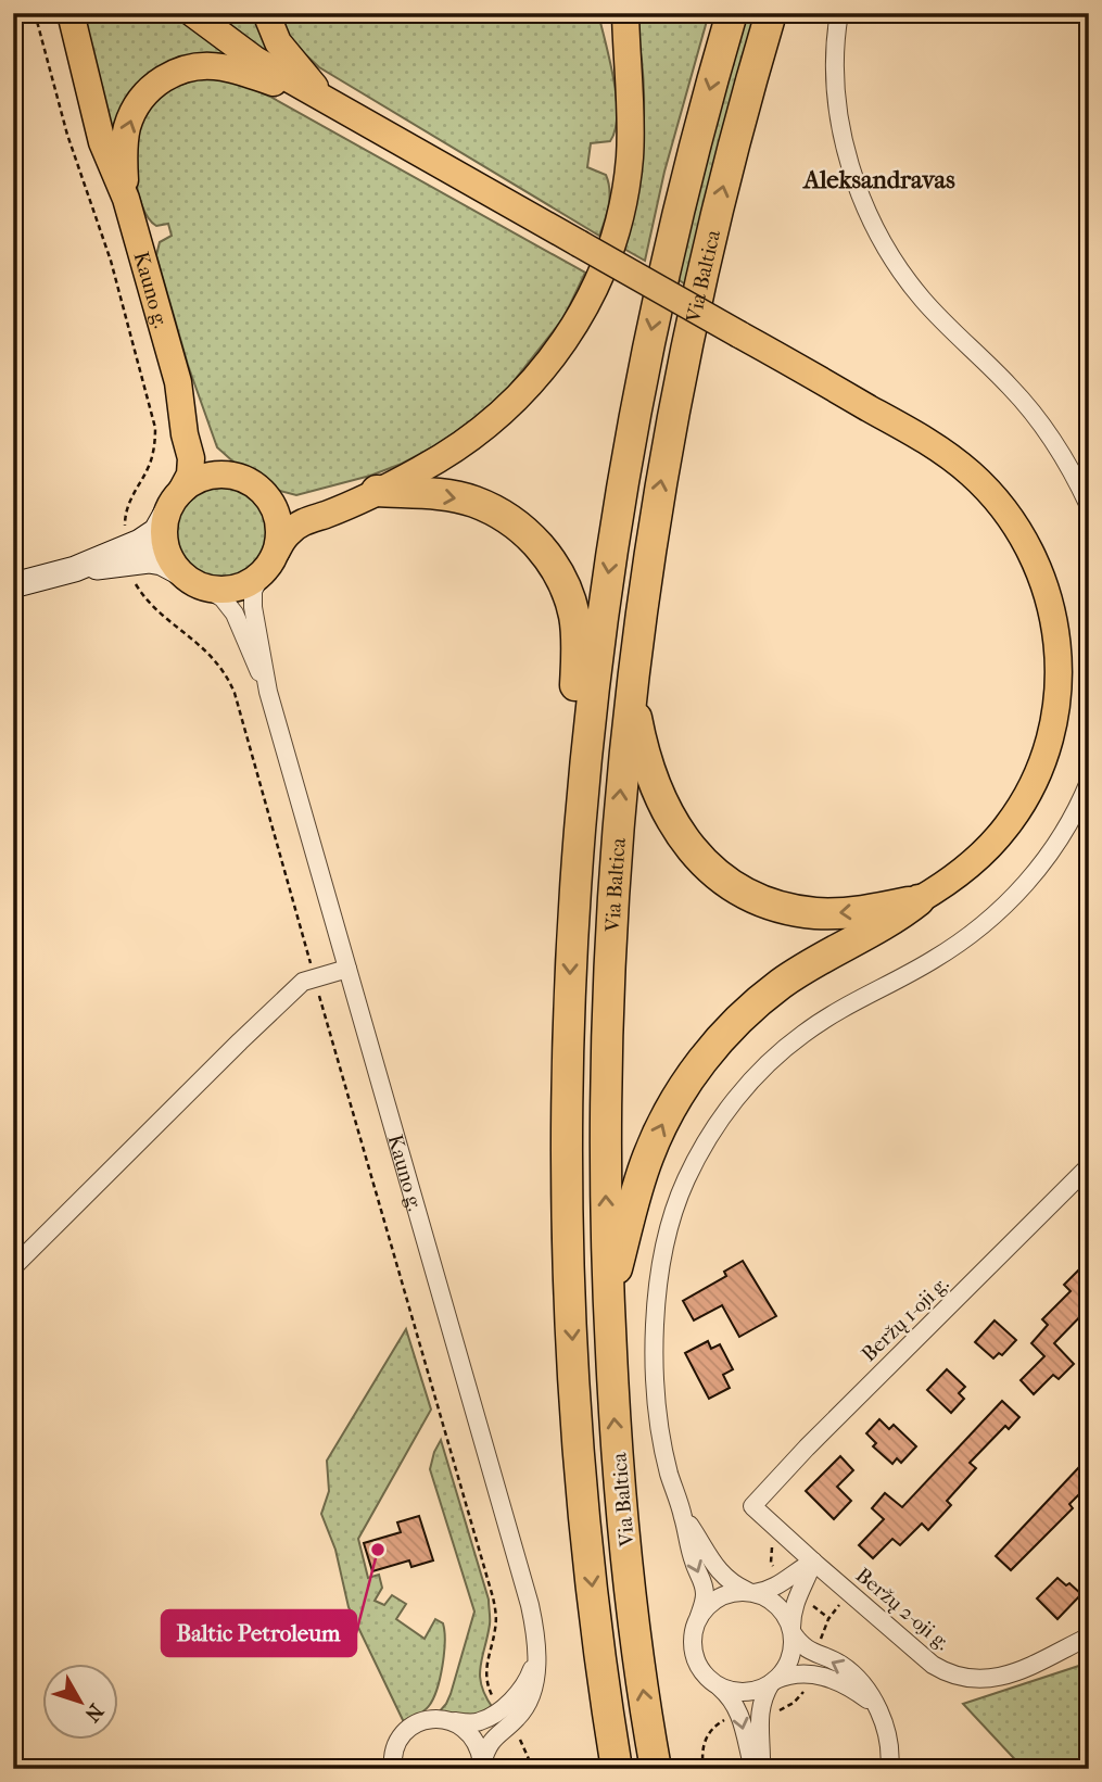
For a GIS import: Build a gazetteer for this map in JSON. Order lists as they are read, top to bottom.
{
  "streets": {
    "highway": ["Via Baltica"],
    "main road": ["Kauno g."],
    "street": ["Beržų 1-oji g.", "Beržų 2-oji g."]
  },
  "crossings": [
    ["Beržų 1-oji g.", "Beržų 2-oji g."]
  ],
  "districts": ["Aleksandravas"],
  "places": ["Baltic Petroleum"],
  "north": "bottom right"
}
